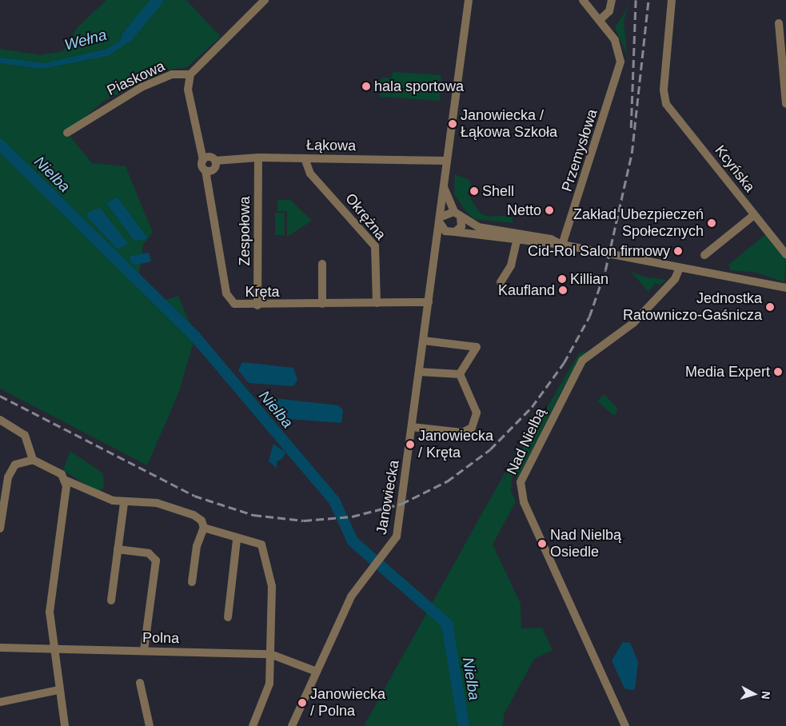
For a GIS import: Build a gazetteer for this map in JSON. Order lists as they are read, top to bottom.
{
  "streets": {
    "street": [
      "Piaskowa",
      "Łąkowa",
      "Przemysłowa",
      "Kcyńska",
      "Okrężna",
      "Zespołowa",
      "Kręta",
      "Nad Nielbą",
      "Janowiecka",
      "Polna"
    ]
  },
  "crossings": [
    ["Łąkowa", "Okrężna"],
    ["Łąkowa", "Zespołowa"],
    ["Łąkowa", "Kręta"],
    ["Łąkowa", "Janowiecka"],
    ["Okrężna", "Kręta"],
    ["Zespołowa", "Kręta"],
    ["Kręta", "Janowiecka"],
    ["Janowiecka", "Polna"]
  ],
  "water": ["Wełna", "Nielba"],
  "places": [
    "hala sportowa",
    "Janowiecka / Łąkowa Szkoła",
    "Shell",
    "Netto",
    "Zakład Ubezpieczeń Społecznych",
    "Cid-Rol Salon firmowy",
    "Killian",
    "Kaufland",
    "Jednostka Ratowniczo-Gaśnicza",
    "Media Expert",
    "Janowiecka / Kręta",
    "Nad Nielbą Osiedle",
    "Janowiecka / Polna"
  ],
  "north": "right"
}
